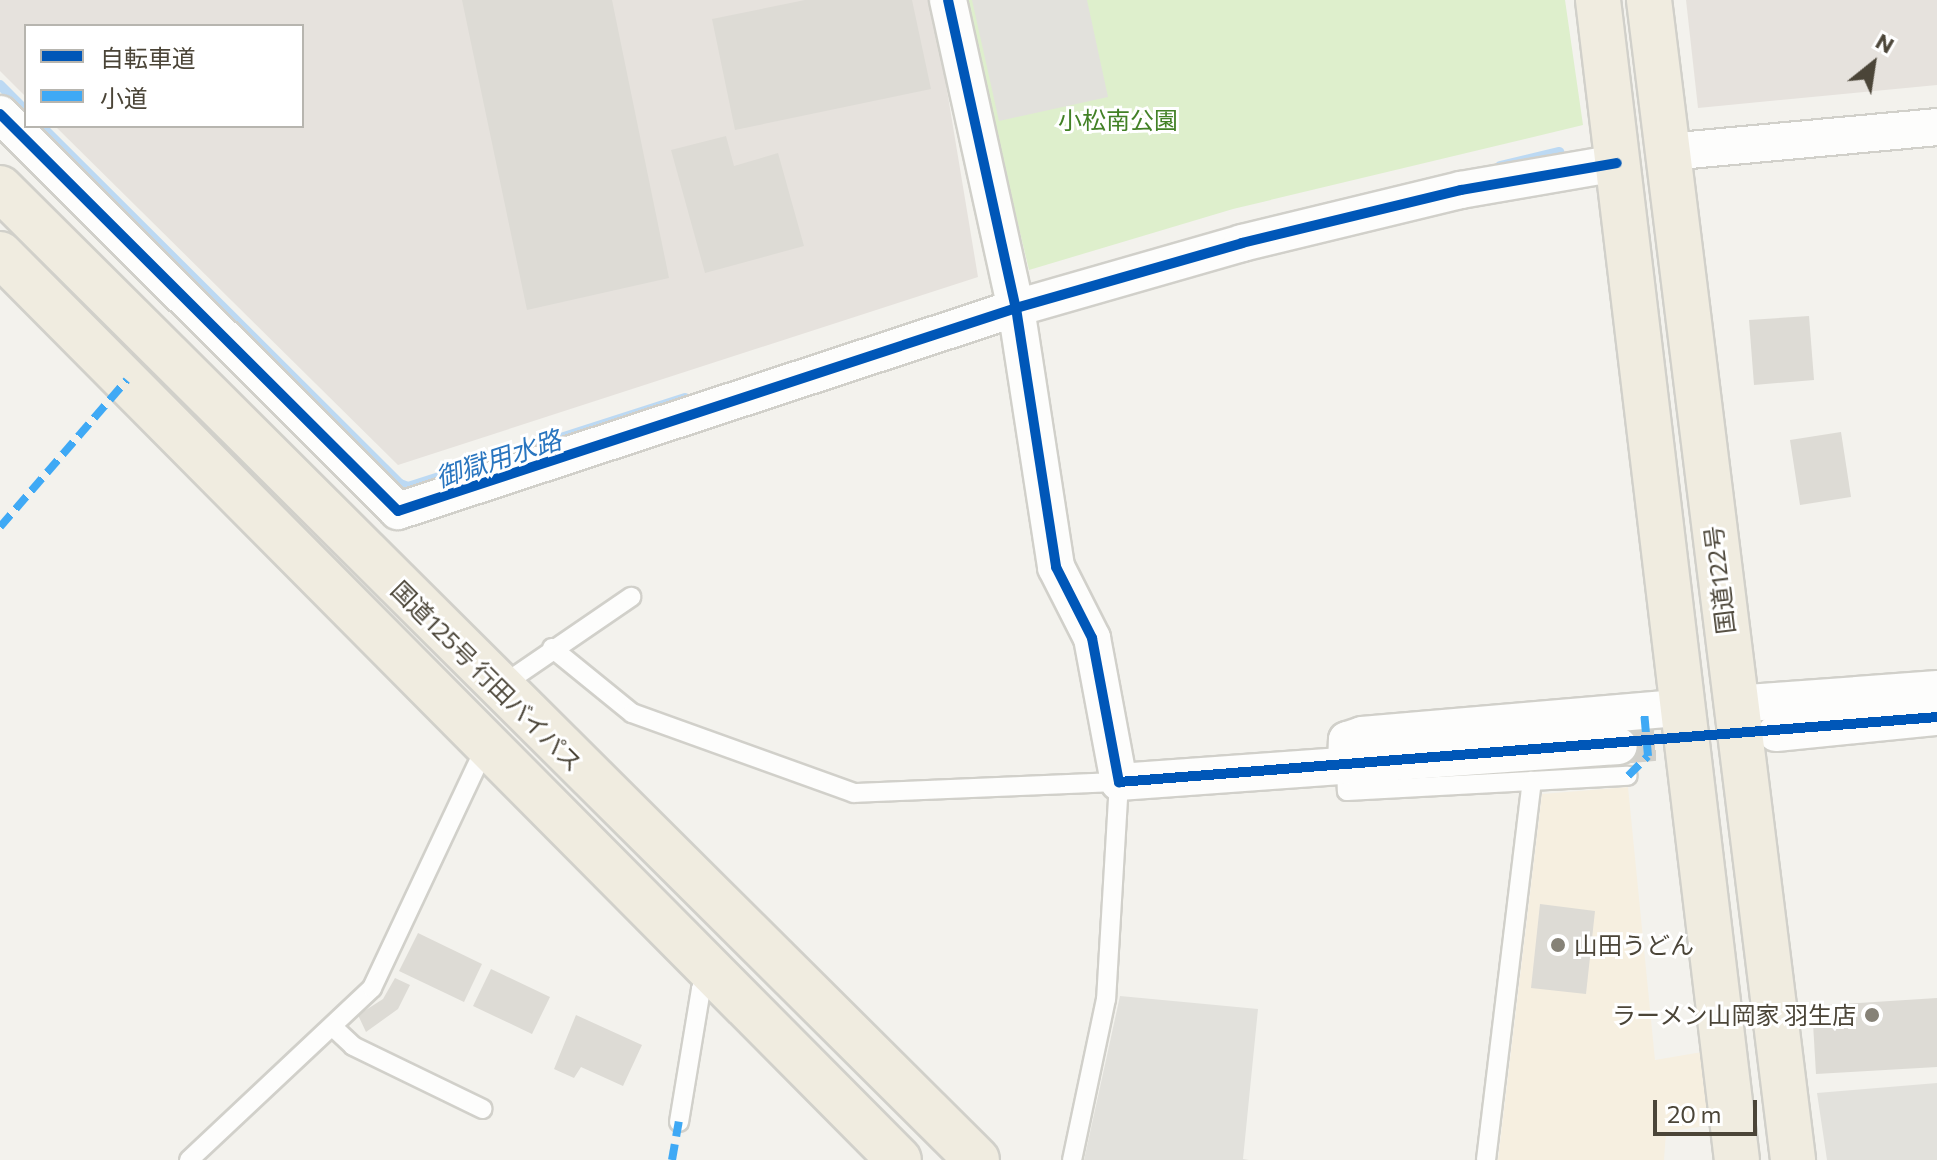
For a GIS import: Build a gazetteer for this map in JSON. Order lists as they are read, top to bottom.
{
  "streets": {
    "highway": ["国道122号", "国道125号 行田バイパス"]
  },
  "water": ["御獄用水路"],
  "parks": ["小松南公園"],
  "places": ["山田うどん", "ラーメン山岡家 羽生店"],
  "legend": ["自転車道", "小道"],
  "scale_bar": "20 m",
  "north": "top right"
}
